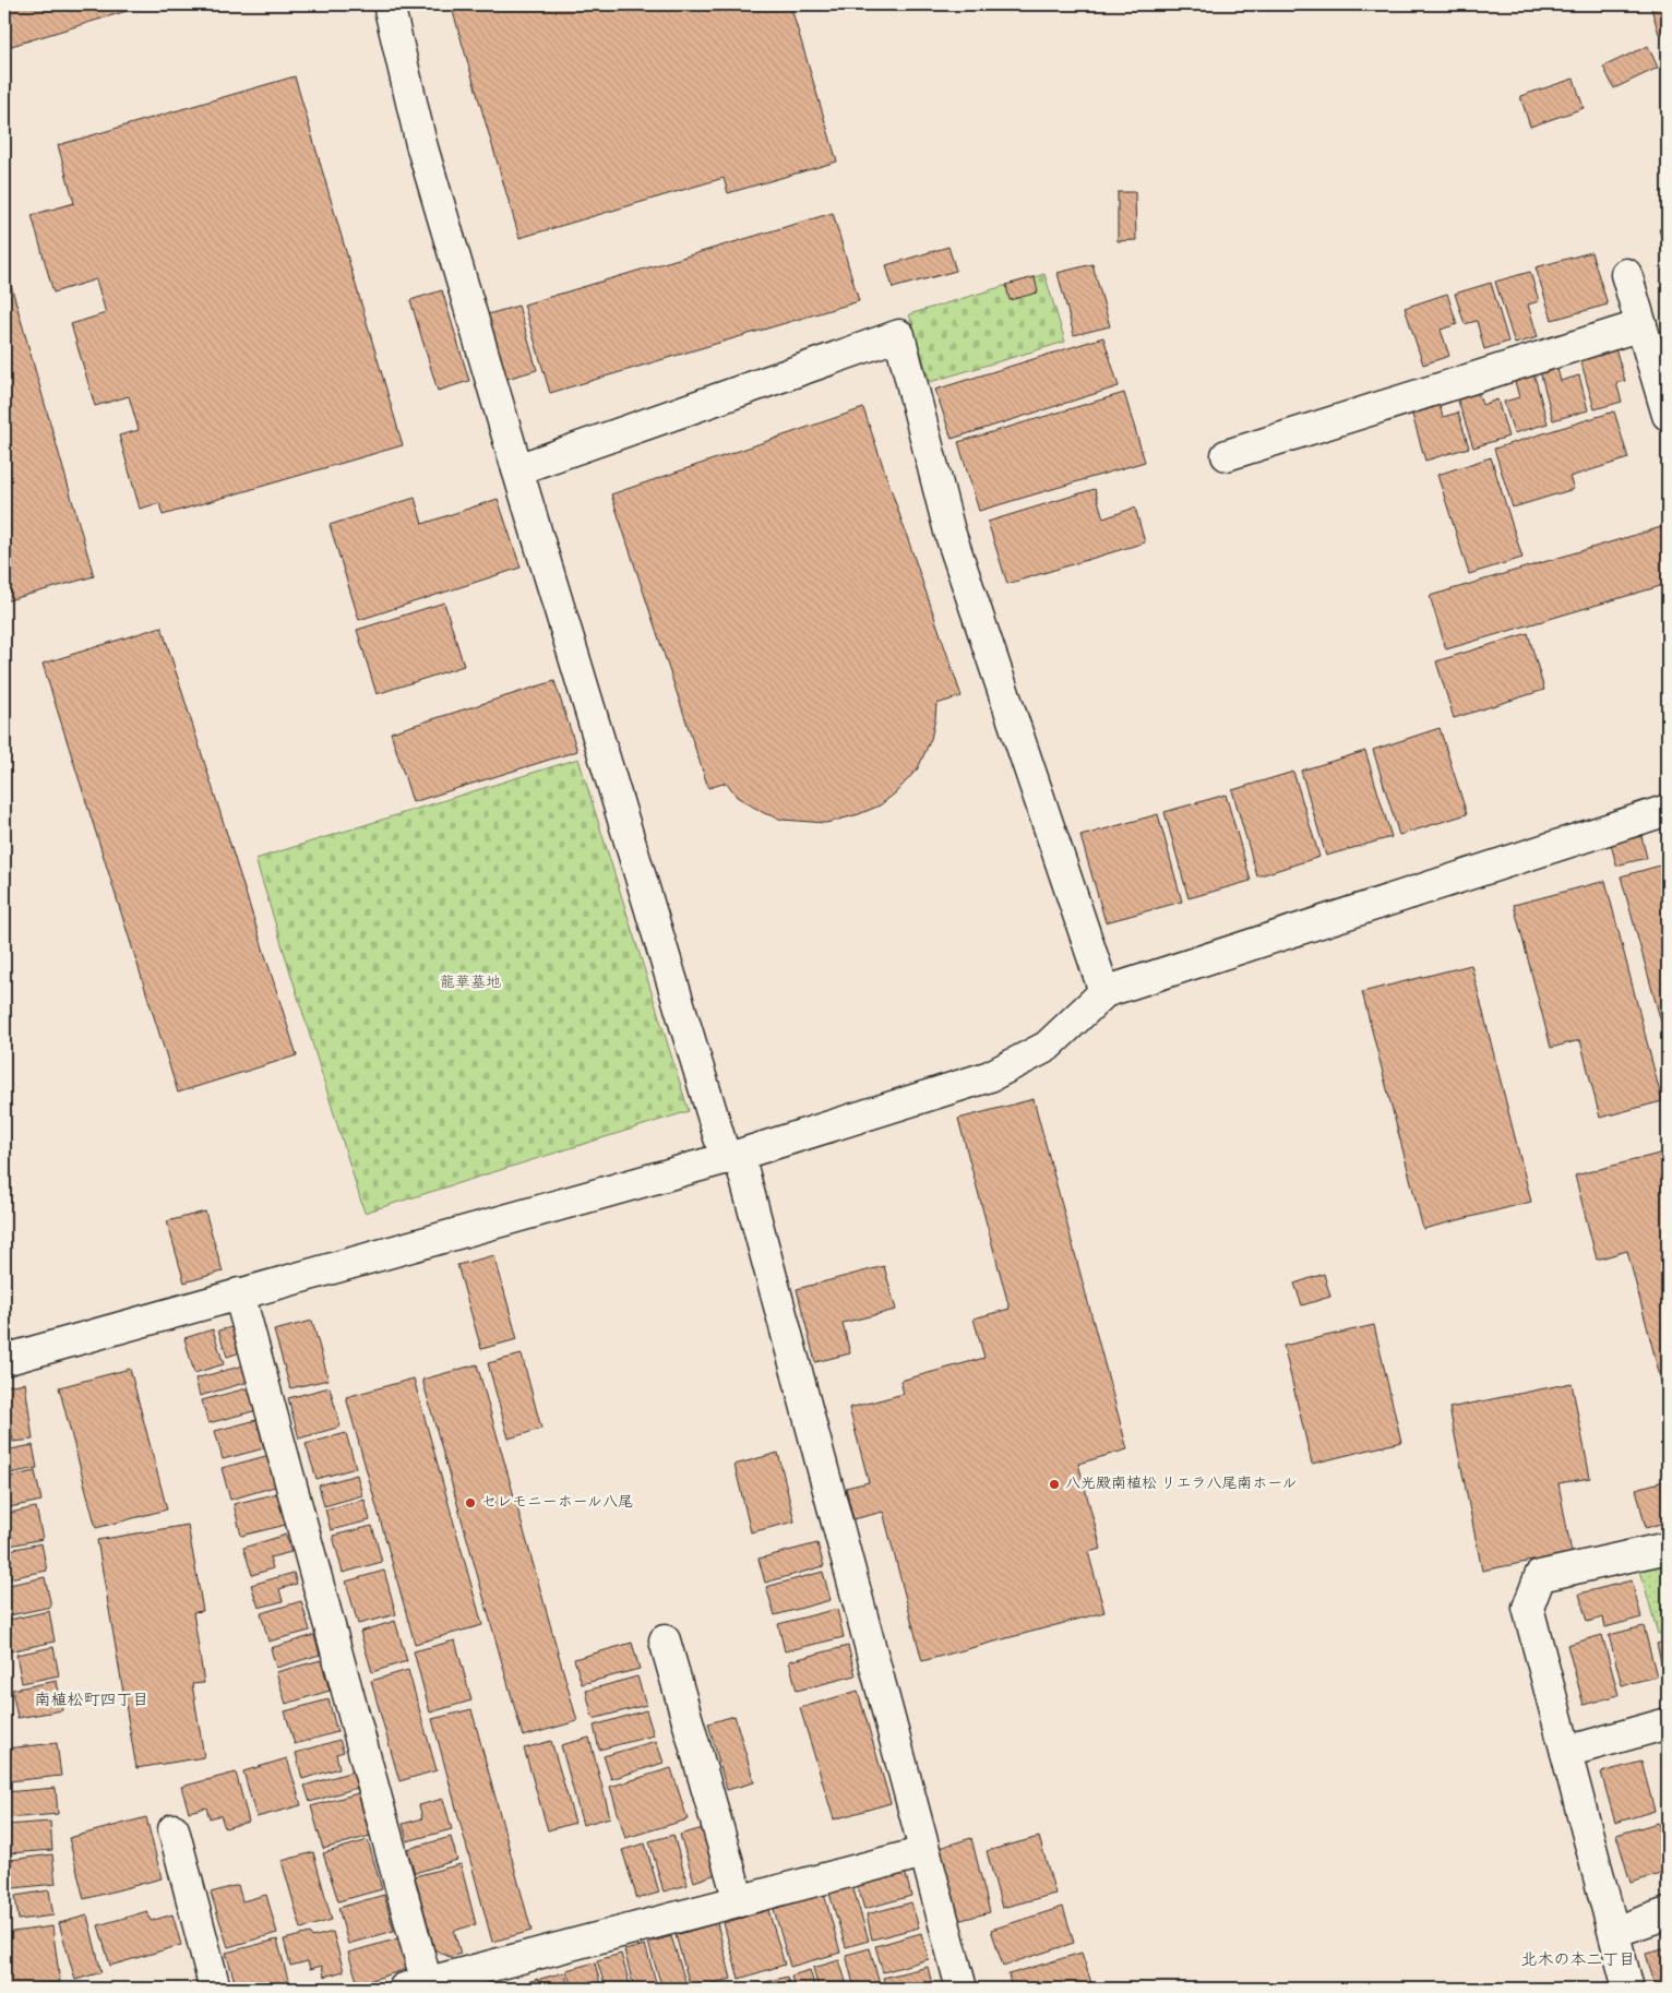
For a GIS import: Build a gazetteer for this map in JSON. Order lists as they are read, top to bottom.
{
  "districts": ["南植松町四丁目", "北木の本二丁目"],
  "parks": ["龍華墓地"],
  "places": ["八光殿南植松 リエラ八尾南ホール", "セレモニーホール八尾"]
}
